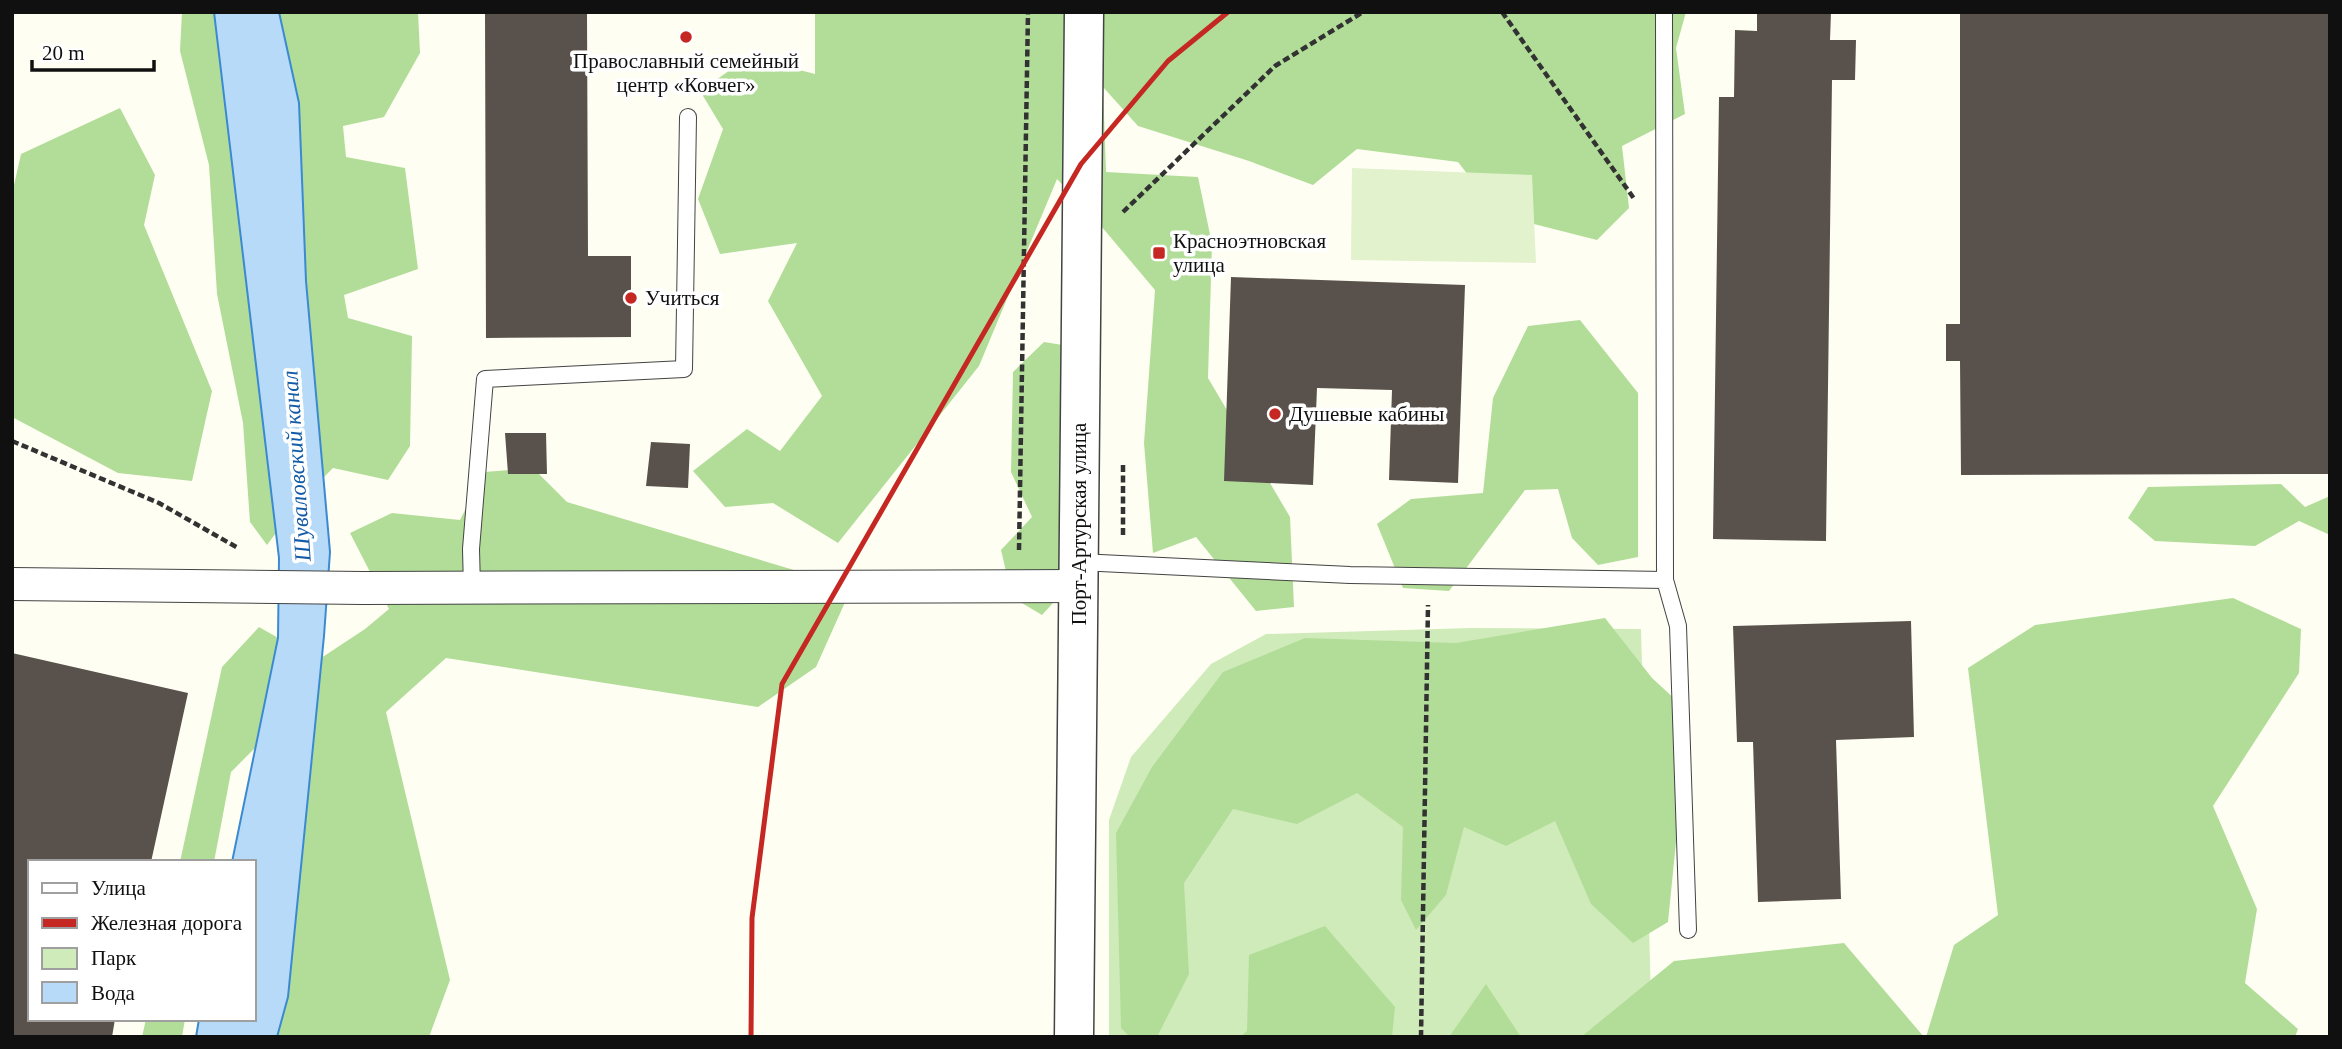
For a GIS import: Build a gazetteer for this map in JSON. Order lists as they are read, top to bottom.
{
  "streets": {
    "street": ["Порт-Артурская улица"]
  },
  "water": ["Шуваловский канал"],
  "places": {
    "other": ["Православный семейный центр «Ковчег»", "Учиться", "Душевые кабины"],
    "transit": ["Красноэтновская улица"]
  },
  "legend": [
    "Улица",
    "Железная дорога",
    "Парк",
    "Вода"
  ],
  "scale_bar": "20 m"
}
